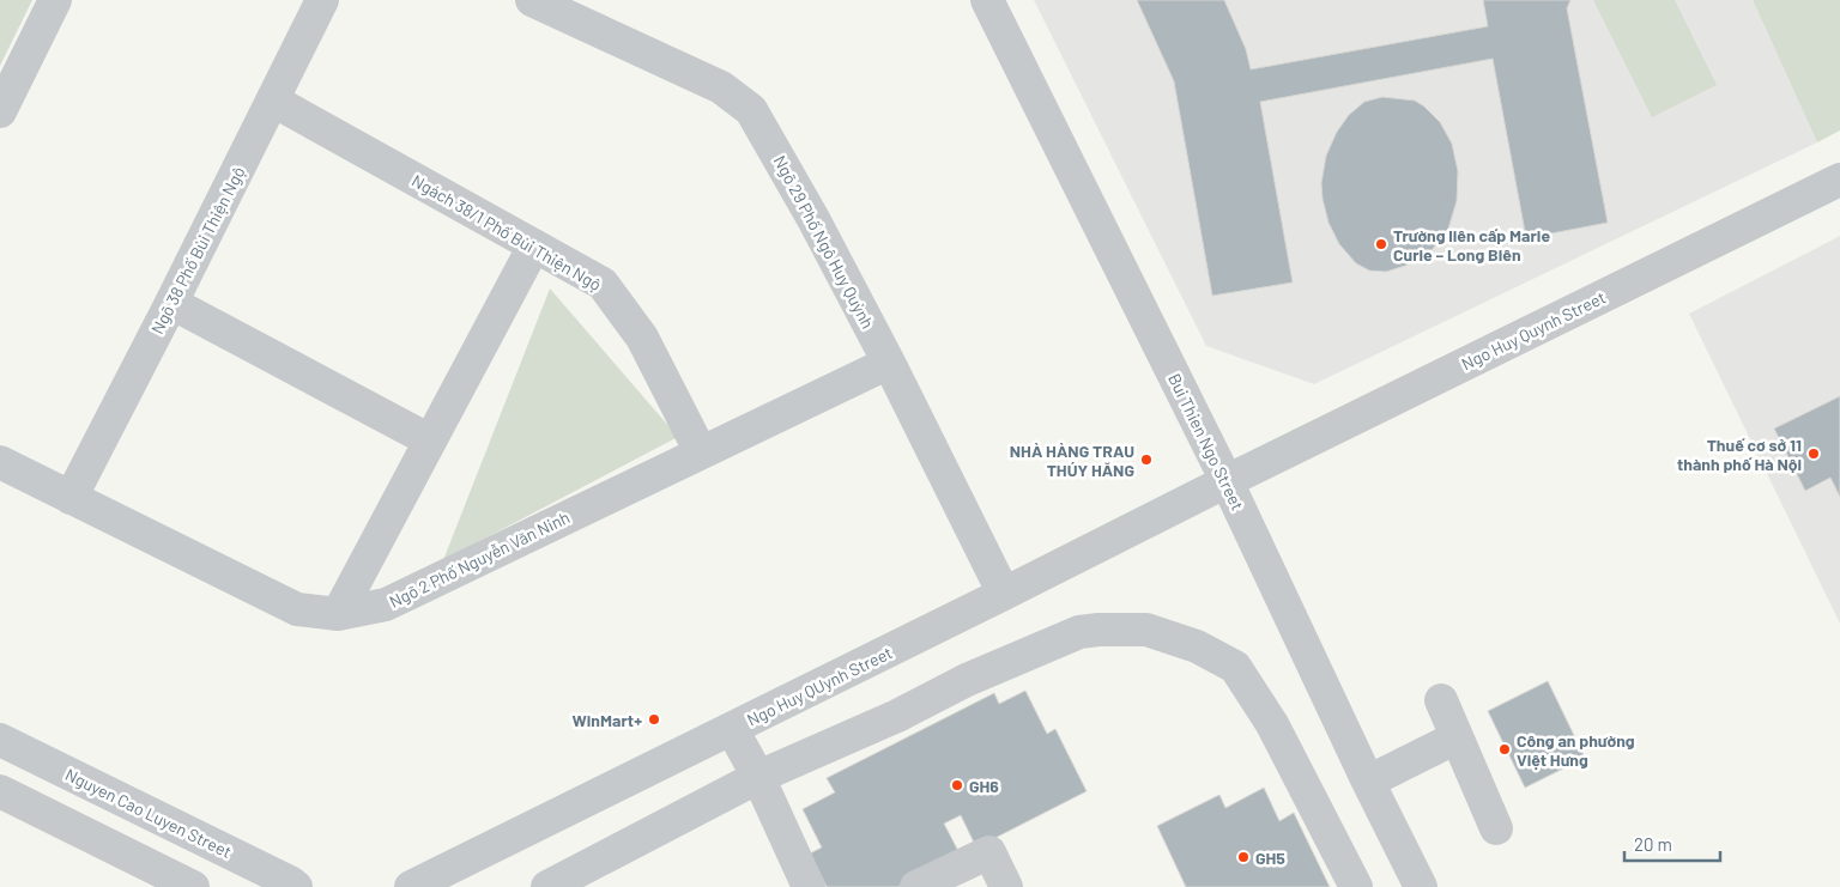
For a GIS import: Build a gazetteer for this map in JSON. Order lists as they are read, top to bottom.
{
  "streets": {
    "street": [
      "Ngách 38/1 Phố Bùi Thiện Ngộ",
      "Ngõ 29 Phố Ngô Huy Quỳnh",
      "Ngõ 38 Phố Bùi Thiện Ngộ",
      "Ngo Huy Quynh Street",
      "Bui Thien Ngo Street",
      "Ngõ 2 Phố Nguyễn Văn Ninh",
      "Ngo Huy QUynh Street",
      "Nguyen Cao Luyen Street"
    ]
  },
  "crossings": [
    ["Ngách 38/1 Phố Bùi Thiện Ngộ", "Ngõ 38 Phố Bùi Thiện Ngộ"],
    ["Ngách 38/1 Phố Bùi Thiện Ngộ", "Ngõ 2 Phố Nguyễn Văn Ninh"],
    ["Ngõ 29 Phố Ngô Huy Quỳnh", "Ngõ 2 Phố Nguyễn Văn Ninh"],
    ["Ngõ 29 Phố Ngô Huy Quỳnh", "Ngo Huy QUynh Street"],
    ["Ngõ 38 Phố Bùi Thiện Ngộ", "Ngõ 2 Phố Nguyễn Văn Ninh"],
    ["Ngo Huy Quynh Street", "Bui Thien Ngo Street"],
    ["Ngo Huy Quynh Street", "Ngo Huy QUynh Street"],
    ["Bui Thien Ngo Street", "Ngo Huy QUynh Street"]
  ],
  "places": [
    "Trường liên cấp Marie Curie – Long Biên",
    "Thuế cơ sở 11 thành phố Hà Nội",
    "NHÀ HÀNG TRAU THÚY HĂNG",
    "WinMart+",
    "Công an phường Việt Hưng",
    "GH6",
    "GH5"
  ],
  "scale_bar": "20 m"
}
